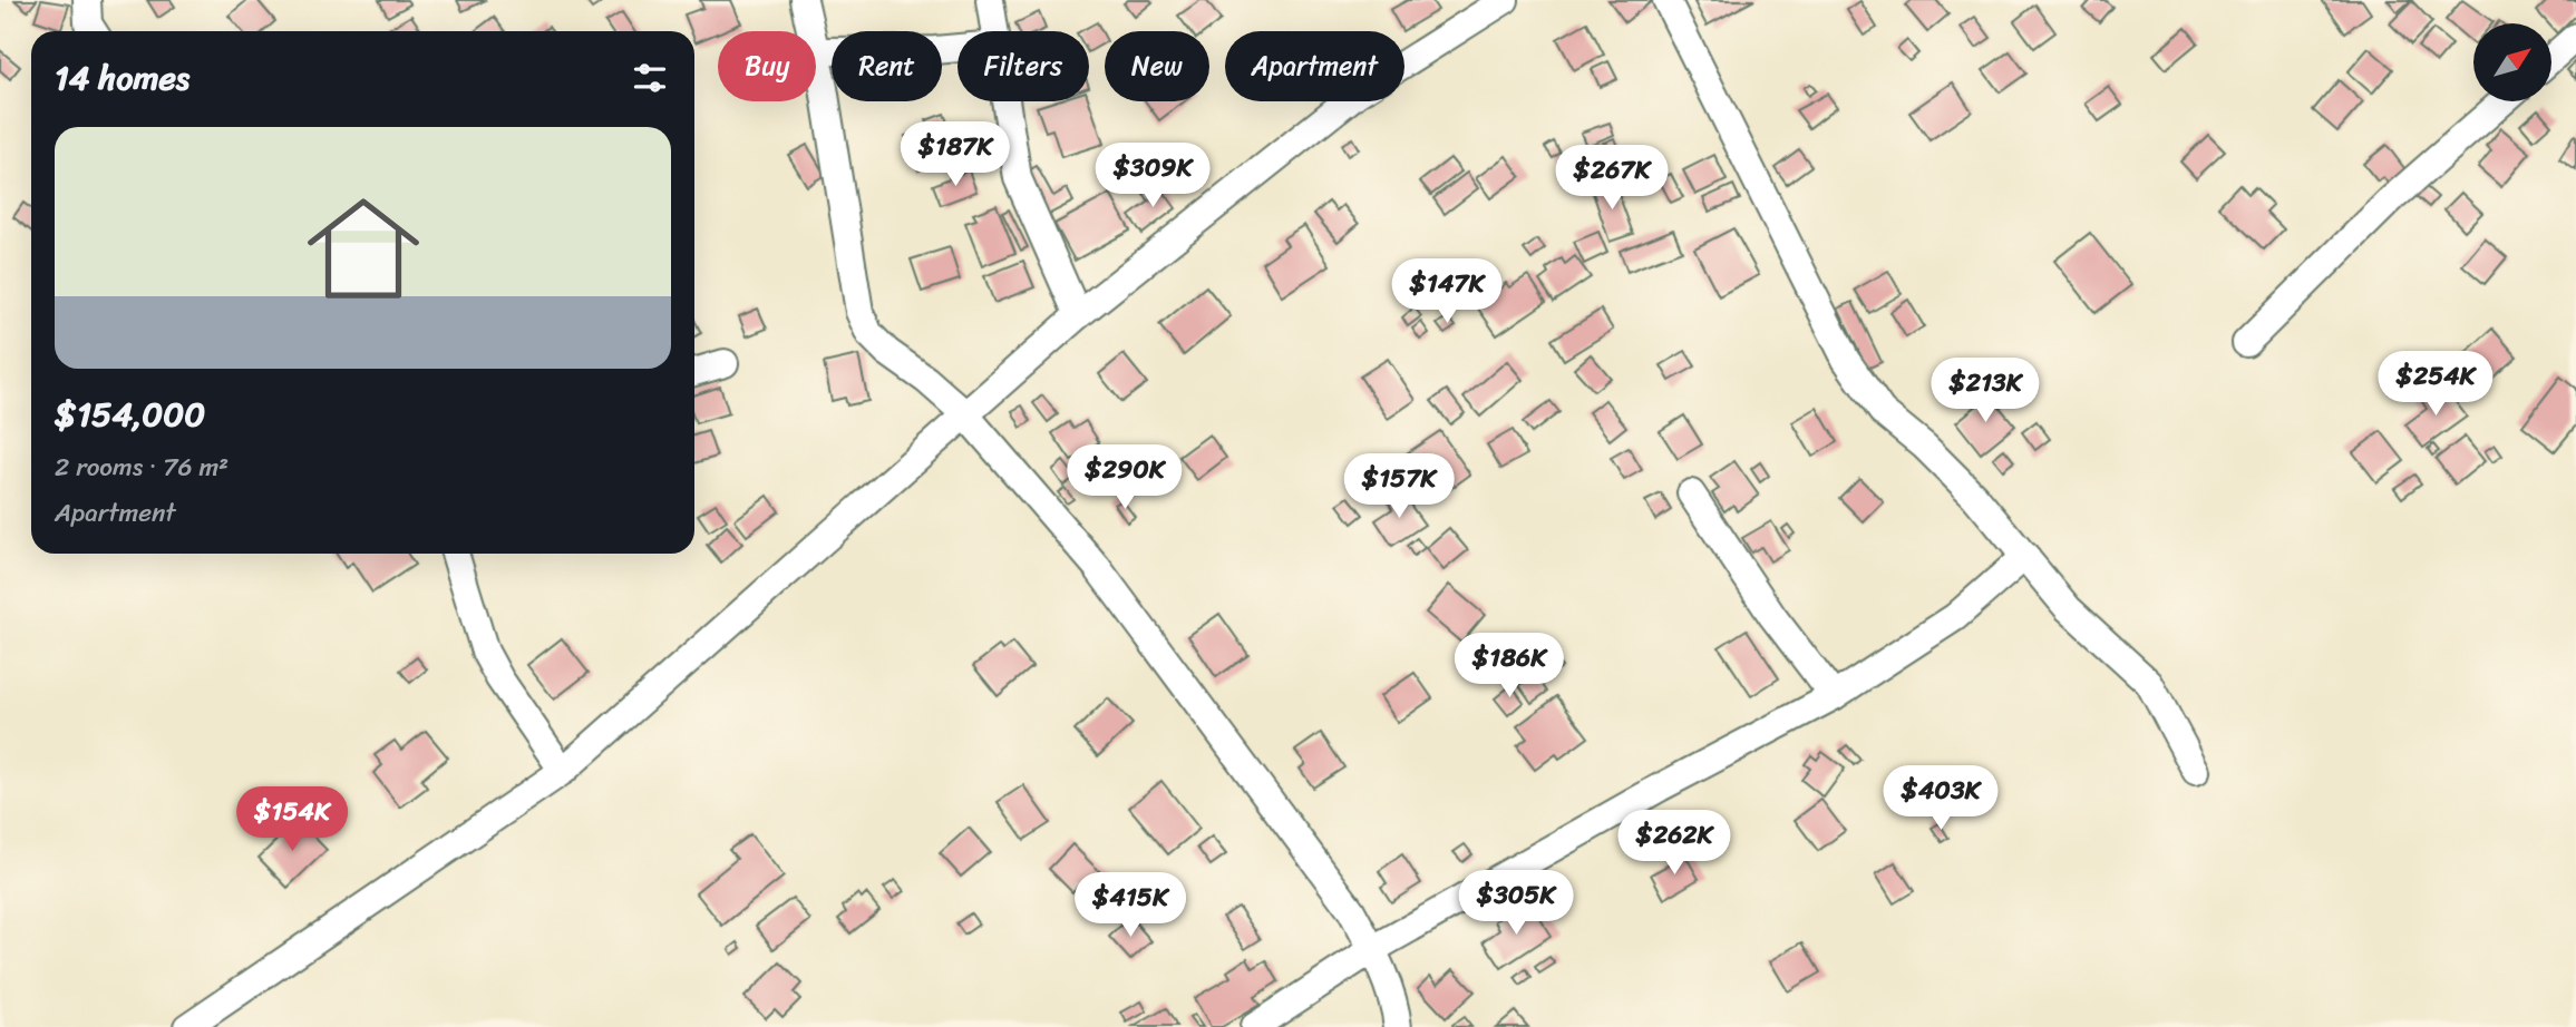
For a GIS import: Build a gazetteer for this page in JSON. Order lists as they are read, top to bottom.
{
  "north": "top right",
  "page": {
    "chip": [
      "Buy",
      "Rent",
      "Filters",
      "New",
      "Apartment"
    ],
    "heading": "14 homes",
    "price": [
      "$187K",
      "$309K",
      "$267K",
      "$147K",
      "$254K",
      "$213K",
      "$290K",
      "$157K",
      "$186K",
      "$403K",
      "$154K",
      "$262K",
      "$305K",
      "$415K"
    ],
    "list": [
      {
        "name": "$154,000",
        "note": "2 rooms · 76 m² · Apartment"
      }
    ]
  }
}
